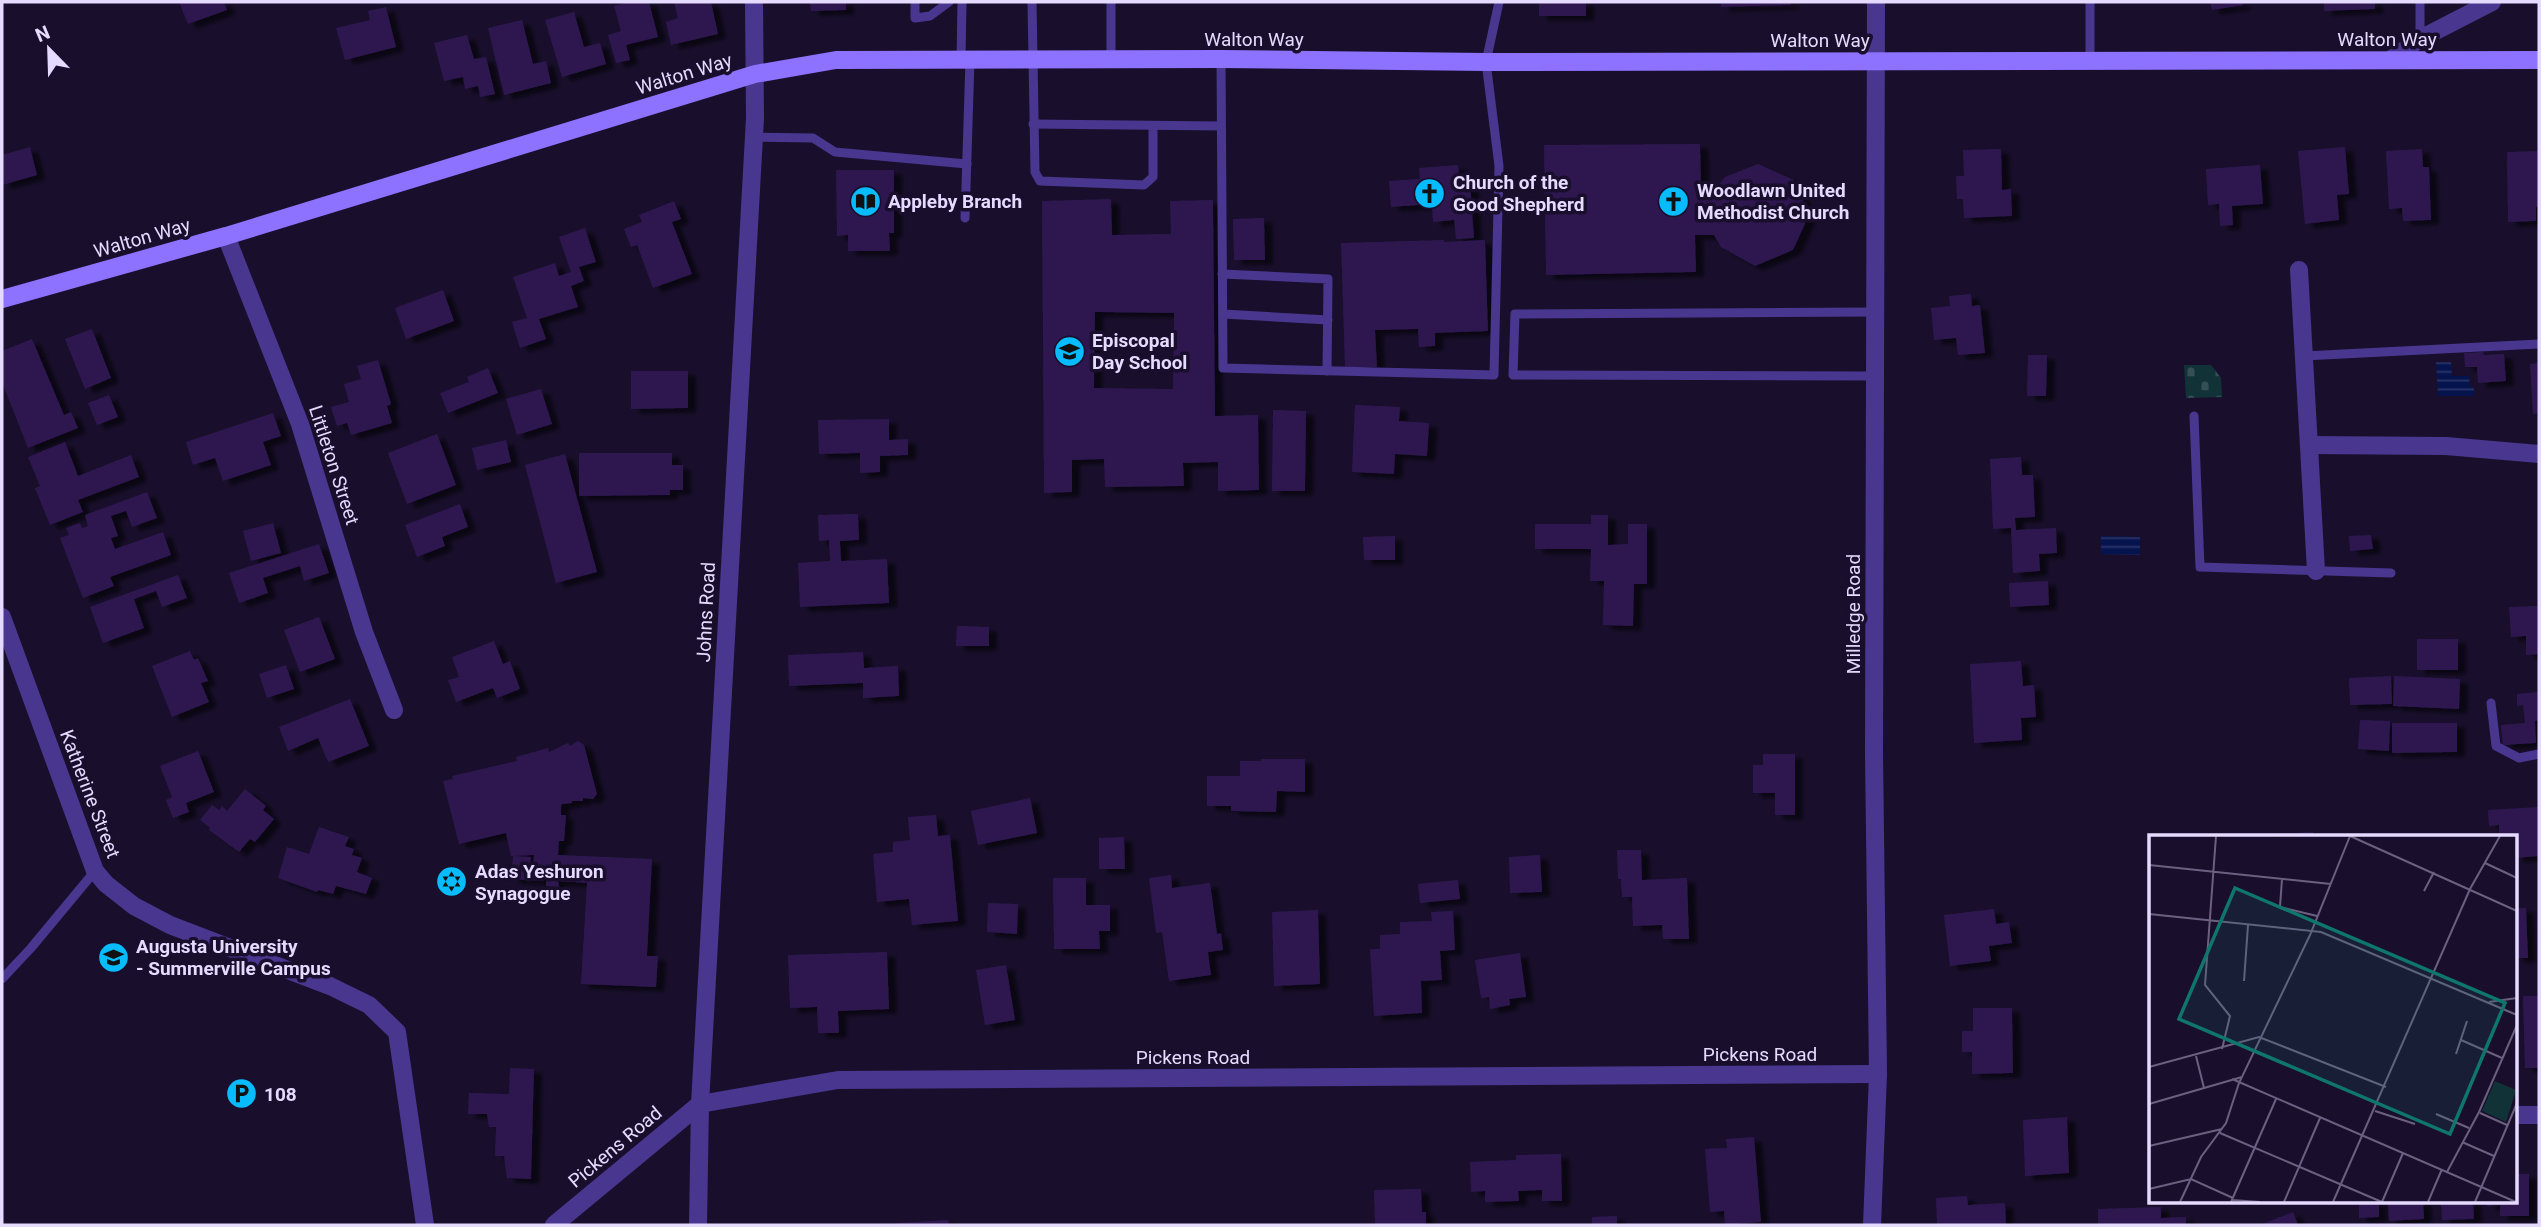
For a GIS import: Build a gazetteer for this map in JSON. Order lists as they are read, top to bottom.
{
  "streets": {
    "main road": ["Walton Way"],
    "street": [
      "Littleton Street",
      "Johns Road",
      "Milledge Road",
      "Katherine Street",
      "Pickens Road"
    ]
  },
  "crossings": [
    ["Walton Way", "Littleton Street"],
    ["Walton Way", "Johns Road"],
    ["Walton Way", "Milledge Road"],
    ["Johns Road", "Pickens Road"],
    ["Milledge Road", "Pickens Road"]
  ],
  "places": {
    "church": ["Church of the Good Shepherd", "Woodlawn United Methodist Church"],
    "library": ["Appleby Branch"],
    "school or university": ["Episcopal Day School", "Augusta University - Summerville Campus"],
    "synagogue": ["Adas Yeshuron Synagogue"],
    "parking": ["108"]
  },
  "north": "top left"
}
